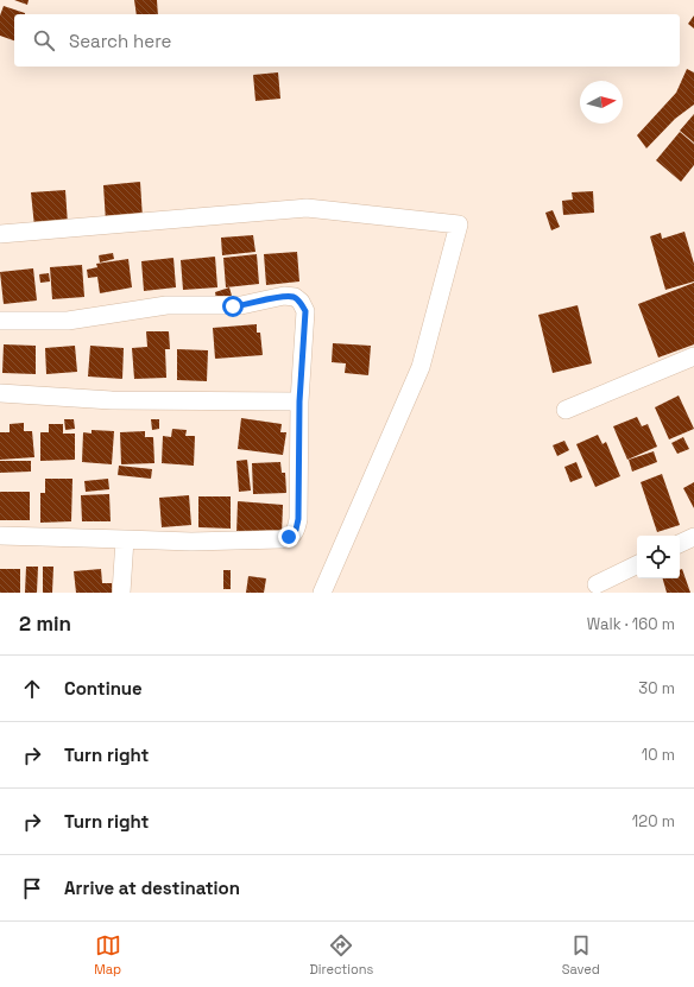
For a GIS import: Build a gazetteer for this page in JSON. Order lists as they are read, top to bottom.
{
  "north": "right",
  "page": {
    "search": "Search here",
    "heading": ["2 min", "Walk · 160 m"],
    "list": [
      ["Continue", "30 m"],
      ["Turn right", "10 m"],
      ["Turn right", "120 m"],
      "Arrive at destination"
    ],
    "nav": ["Map", "Directions", "Saved"]
  }
}
